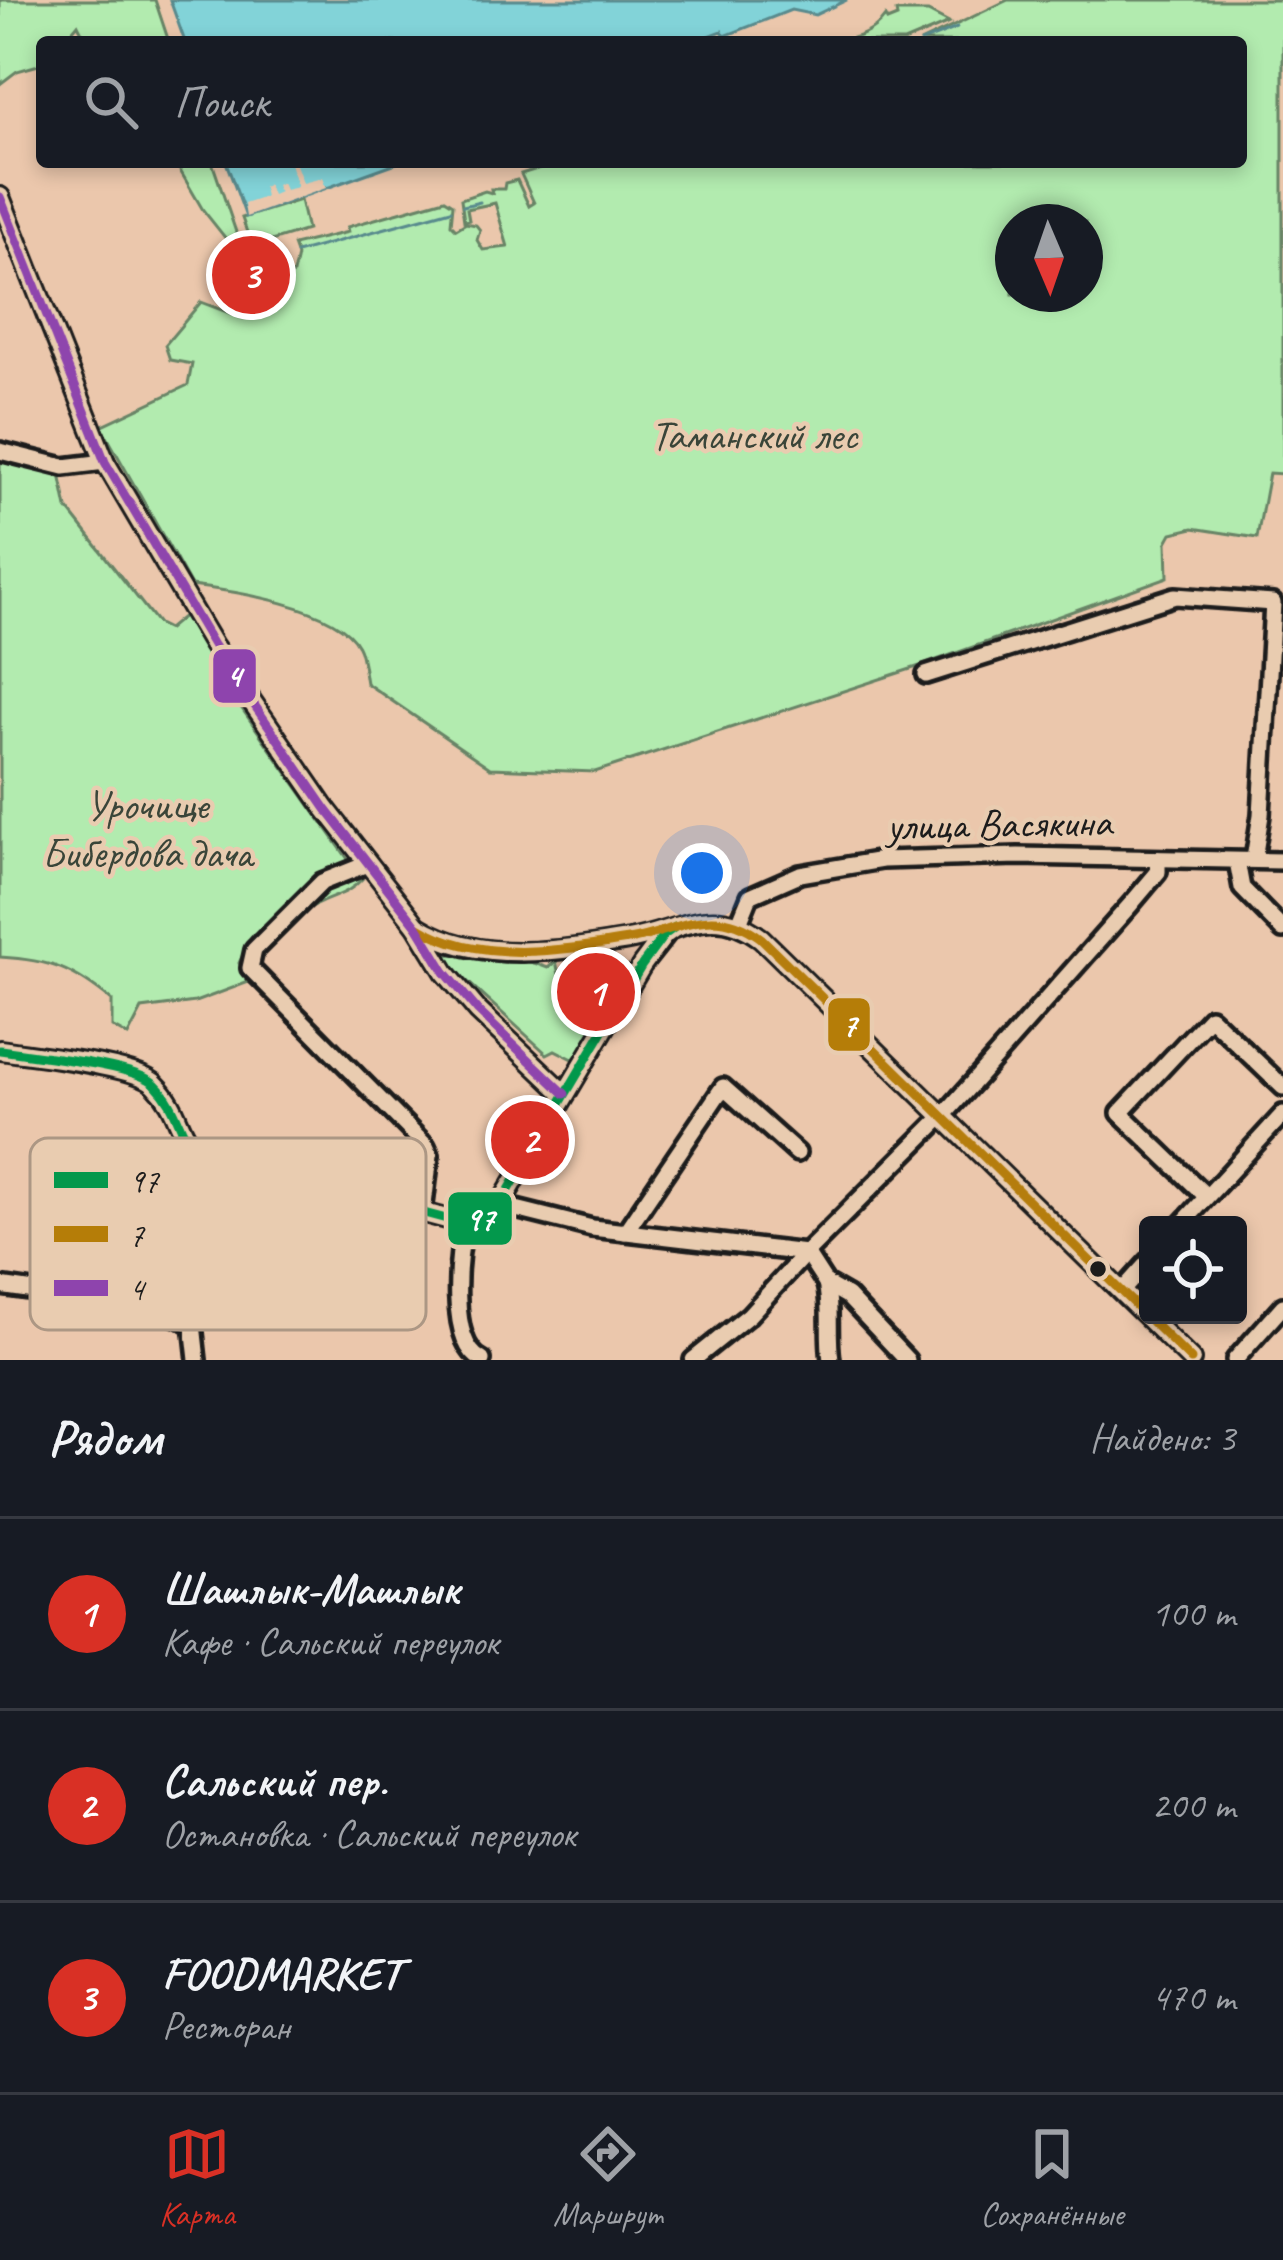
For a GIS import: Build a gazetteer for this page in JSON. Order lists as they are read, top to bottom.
{
  "streets": {
    "street": ["улица Васякина"]
  },
  "parks": ["Таманский лес", "Урочище Бибердова дача"],
  "lines": ["transit line 4", "transit line 7", "transit line 97"],
  "legend": ["97", "7", "4"],
  "north": "bottom",
  "page": {
    "search": "Поиск",
    "pins": ["3", "1", "2"],
    "heading": ["Рядом", "Найдено: 3"],
    "list": [
      {
        "mark": "1",
        "name": "Шашлык-Машлык",
        "note": "Кафе · Сальский переулок",
        "value": "100 m"
      },
      {
        "mark": "2",
        "name": "Сальский пер.",
        "note": "Остановка · Сальский переулок",
        "value": "200 m"
      },
      {
        "mark": "3",
        "name": "FOODMARKET",
        "note": "Ресторан",
        "value": "470 m"
      }
    ],
    "nav": ["Карта", "Маршрут", "Сохранённые"]
  }
}
